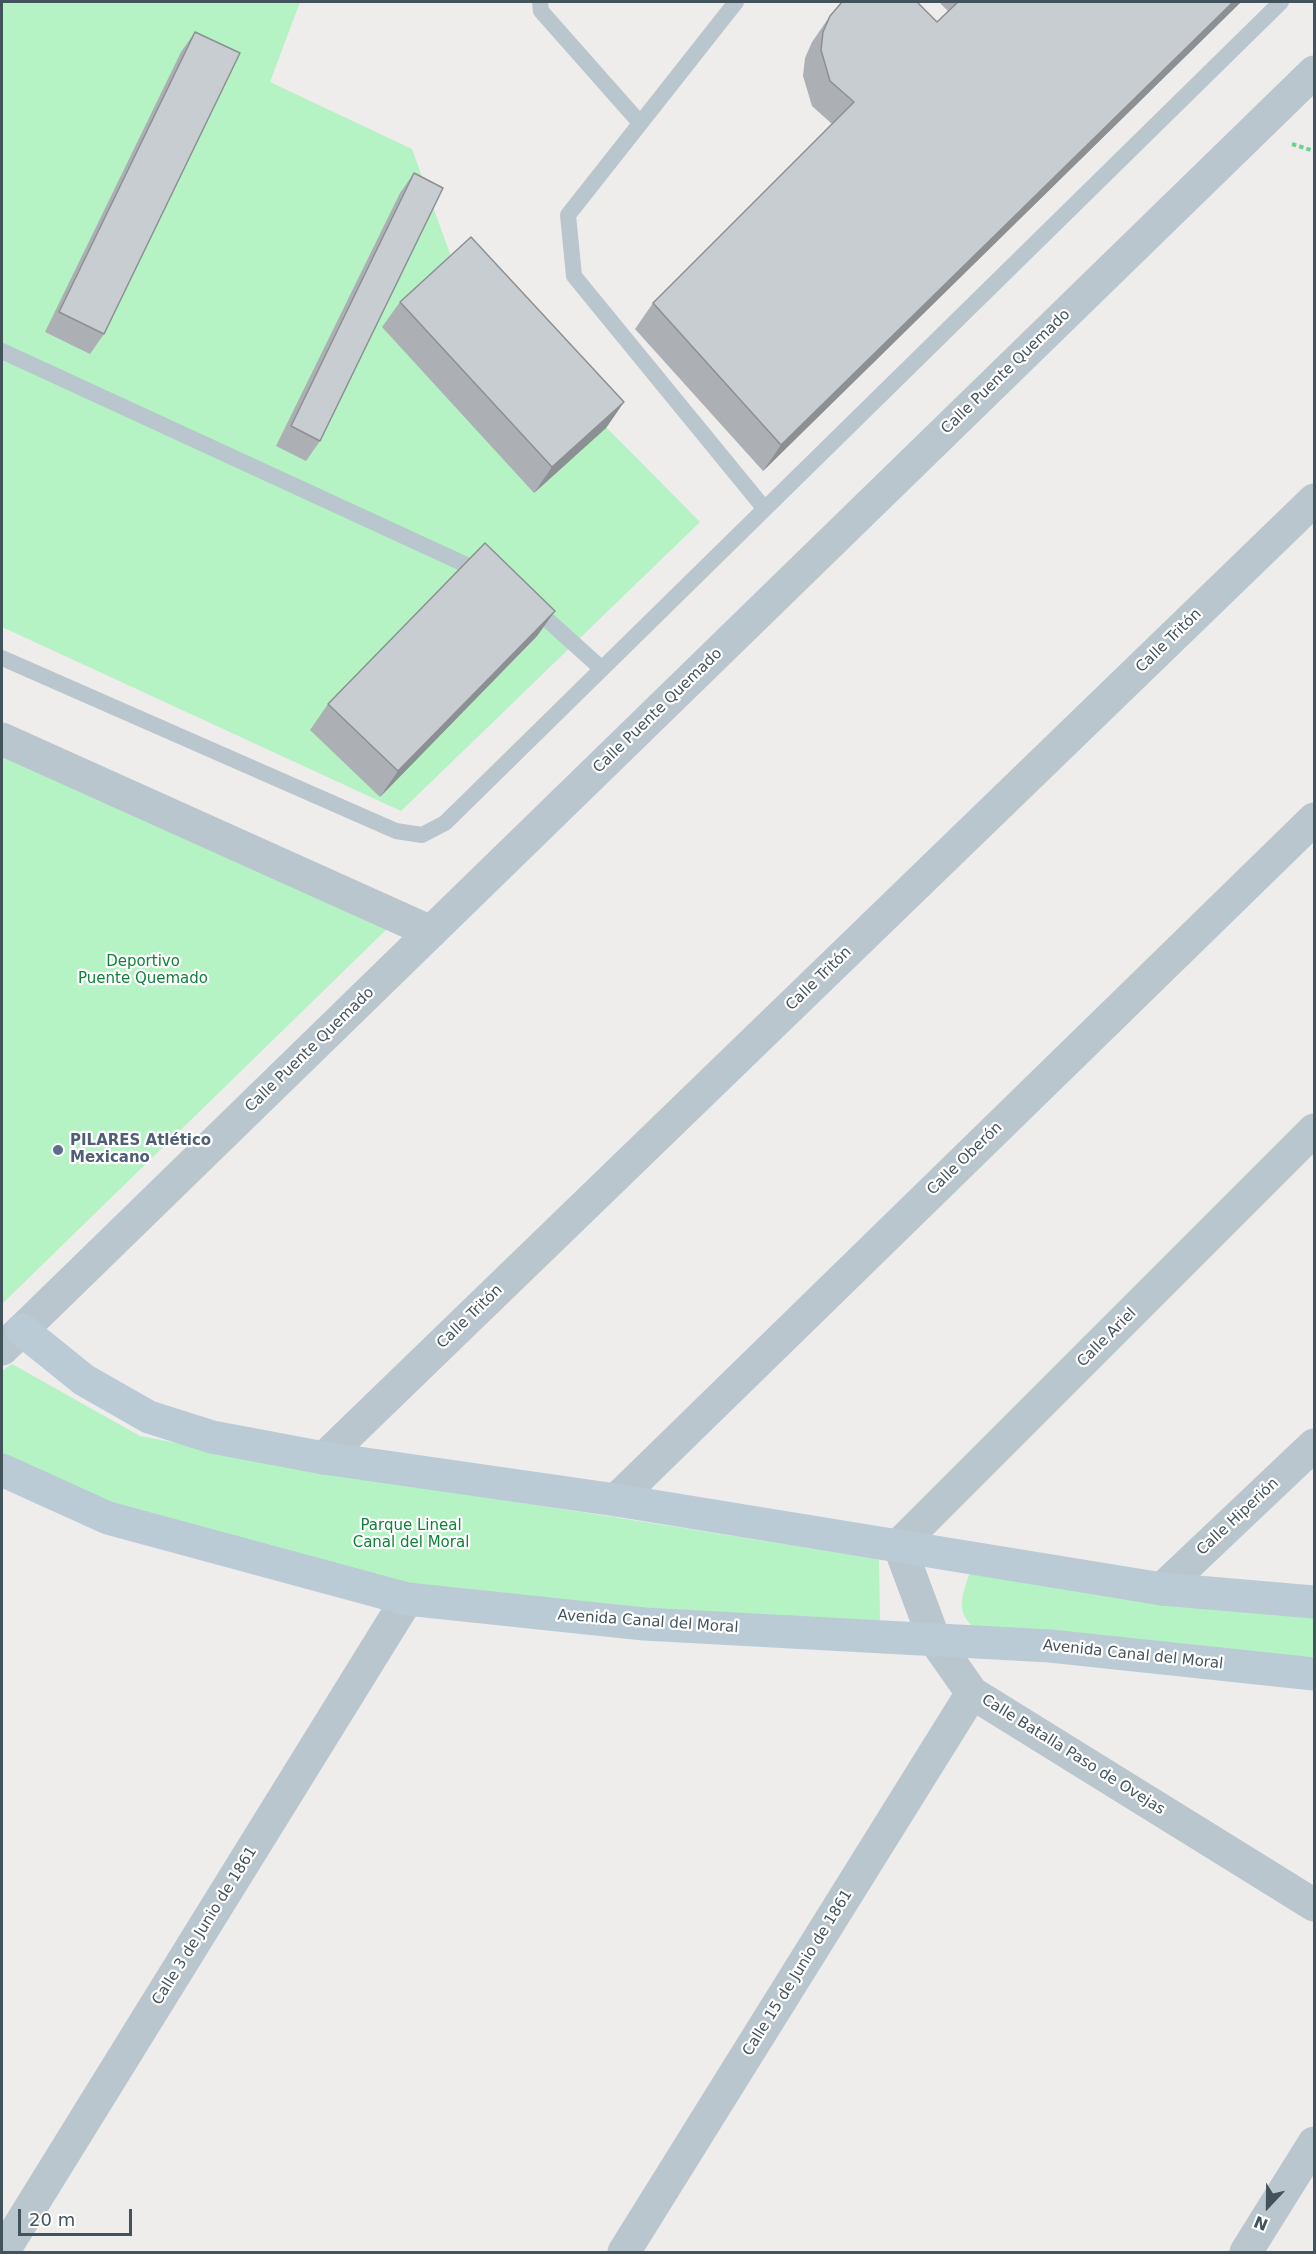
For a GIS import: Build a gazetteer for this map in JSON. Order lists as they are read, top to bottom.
{
  "streets": {
    "main road": ["Avenida Canal del Moral"],
    "street": [
      "Calle Puente Quemado",
      "Calle Tritón",
      "Calle Oberón",
      "Calle Ariel",
      "Calle Hiperión",
      "Calle Batalla Paso de Ovejas",
      "Calle 3 de Junio de 1861",
      "Calle 15 de Junio de 1861"
    ]
  },
  "crossings": [
    ["Calle Ariel", "Calle Batalla Paso de Ovejas"],
    ["Avenida Canal del Moral", "Calle Batalla Paso de Ovejas"],
    ["Avenida Canal del Moral", "Calle 3 de Junio de 1861"],
    ["Calle Batalla Paso de Ovejas", "Calle 15 de Junio de 1861"]
  ],
  "parks": ["Deportivo Puente Quemado", "Parque Lineal Canal del Moral"],
  "places": ["PILARES Atlético Mexicano"],
  "scale_bar": "20 m",
  "north": "bottom"
}
